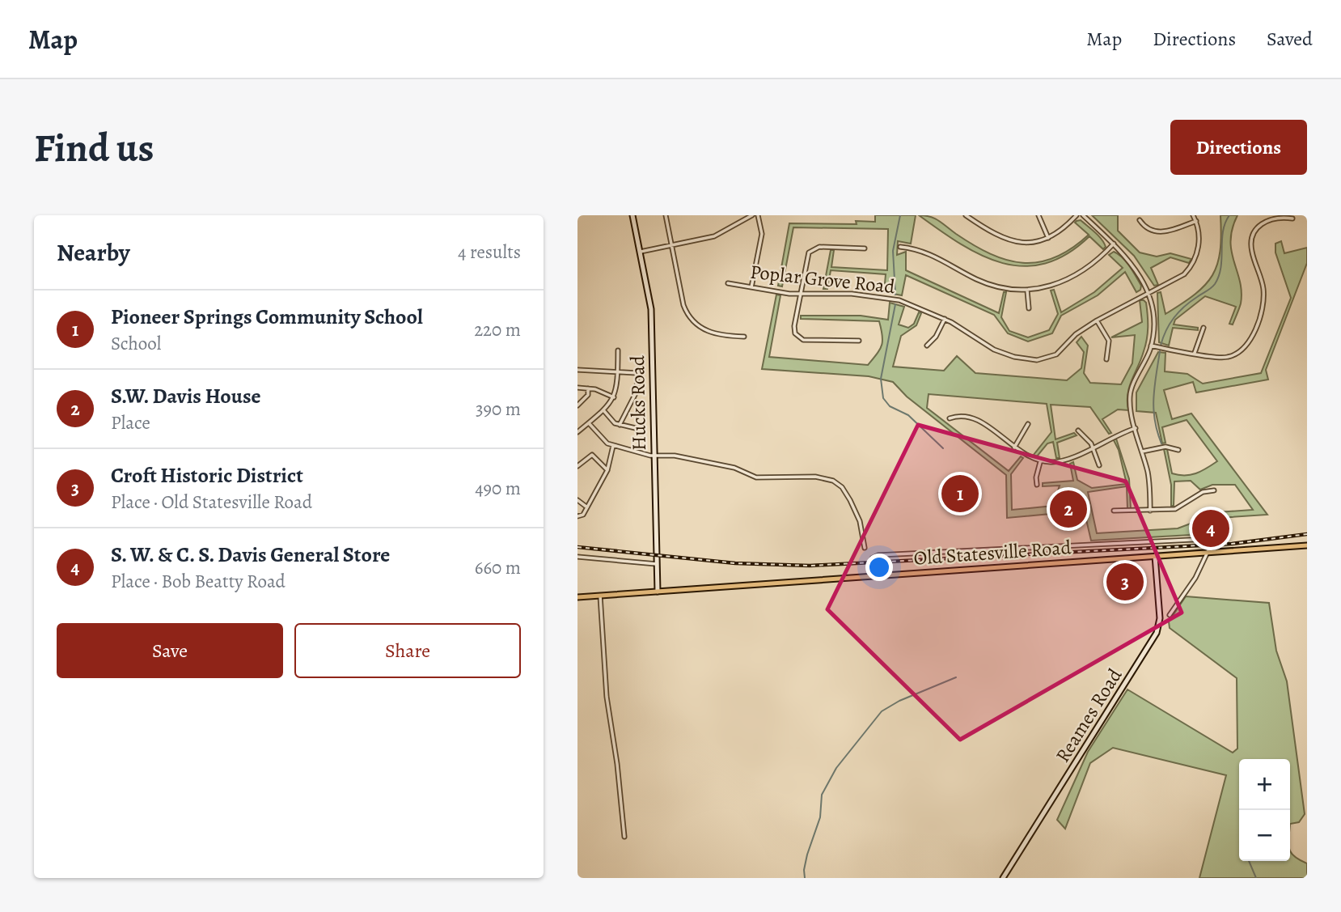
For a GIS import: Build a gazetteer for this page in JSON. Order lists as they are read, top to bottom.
{
  "streets": {
    "main road": ["Hucks Road", "Old Statesville Road", "Reames Road"],
    "street": ["Poplar Grove Road"]
  },
  "crossings": [
    ["Hucks Road", "Old Statesville Road"],
    ["Old Statesville Road", "Reames Road"]
  ],
  "page": {
    "header": "Map",
    "nav": ["Map", "Directions", "Saved"],
    "buttons": [
      "Directions",
      ["Save", "Share"]
    ],
    "title": "Find us",
    "heading": ["Nearby", "4 results"],
    "list": [
      {
        "mark": "1",
        "name": "Pioneer Springs Community School",
        "note": "School",
        "value": "220 m"
      },
      {
        "mark": "2",
        "name": "S.W. Davis House",
        "note": "Place",
        "value": "390 m"
      },
      {
        "mark": "3",
        "name": "Croft Historic District",
        "note": "Place · Old Statesville Road",
        "value": "490 m"
      },
      {
        "mark": "4",
        "name": "S. W. & C. S. Davis General Store",
        "note": "Place · Bob Beatty Road",
        "value": "660 m"
      }
    ],
    "pins": [
      "1",
      "2",
      "4",
      "3"
    ],
    "map_buttons": ["+", "−"]
  }
}
